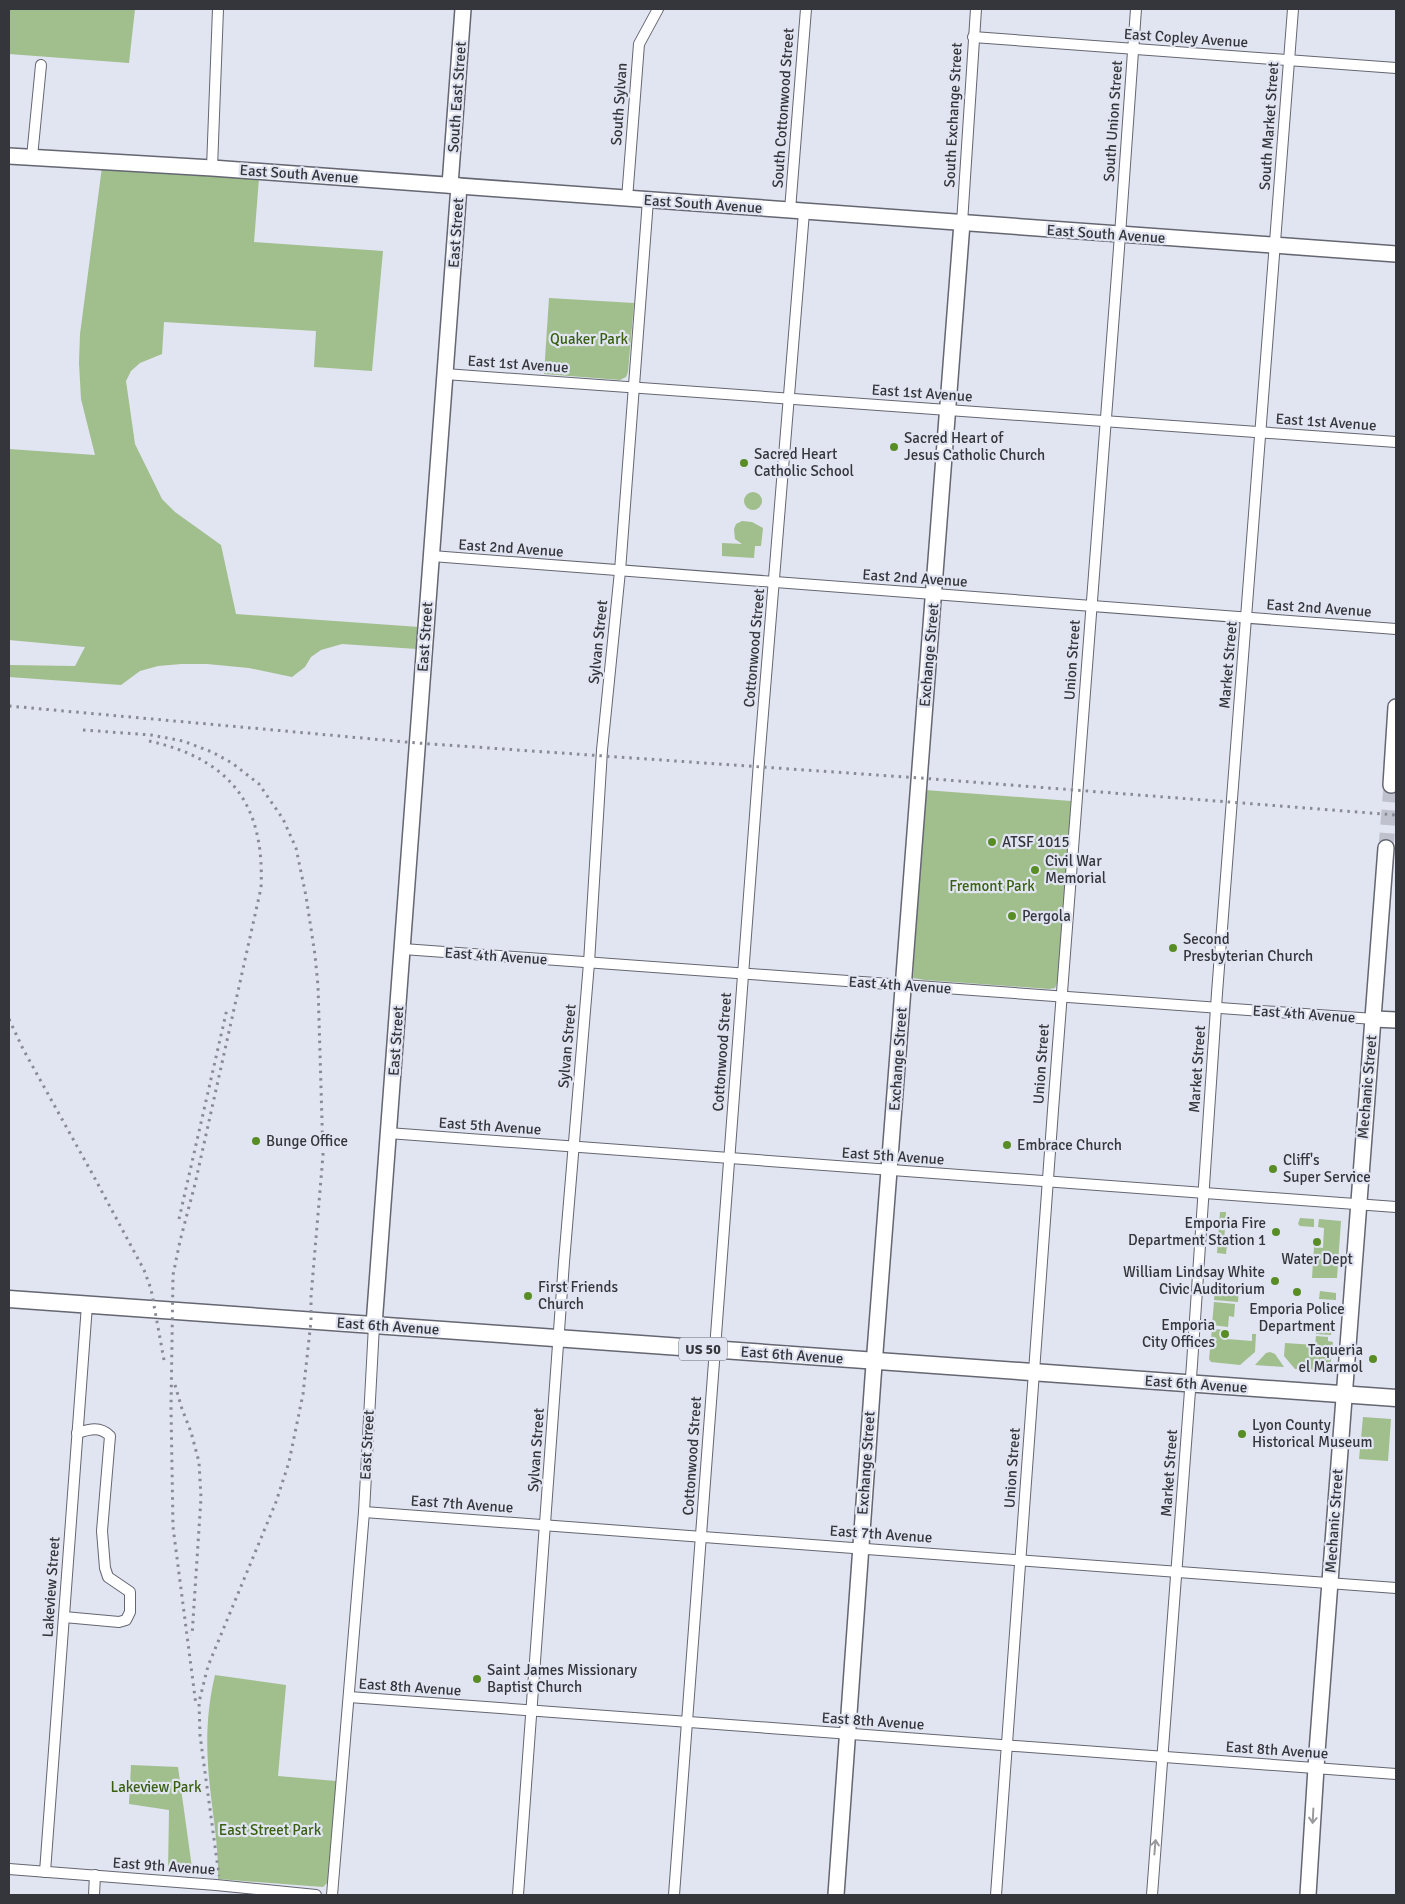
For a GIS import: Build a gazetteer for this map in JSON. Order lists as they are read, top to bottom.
{
  "streets": {
    "main road": ["East 6th Avenue", "US 50"],
    "street": [
      "East Copley Avenue",
      "South East Street",
      "South Sylvan",
      "South Cottonwood Street",
      "South Exchange Street",
      "South Union Street",
      "South Market Street",
      "East South Avenue",
      "East Street",
      "East 1st Avenue",
      "East 2nd Avenue",
      "Sylvan Street",
      "Cottonwood Street",
      "Exchange Street",
      "Union Street",
      "Market Street",
      "East 4th Avenue",
      "Mechanic Street",
      "East 5th Avenue",
      "East 7th Avenue",
      "Lakeview Street",
      "East 8th Avenue",
      "East 9th Avenue"
    ]
  },
  "crossings": [
    ["East Copley Avenue", "South Exchange Street"],
    ["East Copley Avenue", "South Union Street"],
    ["East Copley Avenue", "South Market Street"],
    ["South East Street", "East South Avenue"],
    ["South East Street", "East Street"],
    ["South Sylvan", "East South Avenue"],
    ["South Cottonwood Street", "East South Avenue"],
    ["South Cottonwood Street", "Cottonwood Street"],
    ["South Exchange Street", "East South Avenue"],
    ["South Exchange Street", "Exchange Street"],
    ["South Union Street", "East South Avenue"],
    ["South Union Street", "Union Street"],
    ["South Market Street", "East South Avenue"],
    ["South Market Street", "Market Street"],
    ["East South Avenue", "East Street"],
    ["East South Avenue", "Sylvan Street"],
    ["East South Avenue", "Cottonwood Street"],
    ["East South Avenue", "Exchange Street"],
    ["East South Avenue", "Union Street"],
    ["East South Avenue", "Market Street"],
    ["East Street", "East 1st Avenue"],
    ["East Street", "East 2nd Avenue"],
    ["East Street", "East 4th Avenue"],
    ["East Street", "East 5th Avenue"],
    ["East Street", "East 6th Avenue"],
    ["East Street", "East 7th Avenue"],
    ["East Street", "East 8th Avenue"],
    ["East 1st Avenue", "Sylvan Street"],
    ["East 1st Avenue", "Cottonwood Street"],
    ["East 1st Avenue", "Exchange Street"],
    ["East 1st Avenue", "Union Street"],
    ["East 1st Avenue", "Market Street"],
    ["East 2nd Avenue", "Sylvan Street"],
    ["East 2nd Avenue", "Cottonwood Street"],
    ["East 2nd Avenue", "Exchange Street"],
    ["East 2nd Avenue", "Union Street"],
    ["East 2nd Avenue", "Market Street"],
    ["Sylvan Street", "East 4th Avenue"],
    ["Sylvan Street", "East 5th Avenue"],
    ["Sylvan Street", "East 6th Avenue"],
    ["Sylvan Street", "East 7th Avenue"],
    ["Sylvan Street", "East 8th Avenue"],
    ["Cottonwood Street", "East 4th Avenue"],
    ["Cottonwood Street", "East 5th Avenue"],
    ["Cottonwood Street", "East 6th Avenue"],
    ["Cottonwood Street", "East 7th Avenue"],
    ["Cottonwood Street", "East 8th Avenue"],
    ["Exchange Street", "East 4th Avenue"],
    ["Exchange Street", "East 5th Avenue"],
    ["Exchange Street", "East 6th Avenue"],
    ["Exchange Street", "East 7th Avenue"],
    ["Exchange Street", "East 8th Avenue"],
    ["Union Street", "East 4th Avenue"],
    ["Union Street", "East 5th Avenue"],
    ["Union Street", "East 6th Avenue"],
    ["Union Street", "East 7th Avenue"],
    ["Union Street", "East 8th Avenue"],
    ["Market Street", "East 4th Avenue"],
    ["Market Street", "East 5th Avenue"],
    ["Market Street", "East 6th Avenue"],
    ["Market Street", "East 7th Avenue"],
    ["Market Street", "East 8th Avenue"],
    ["East 4th Avenue", "Mechanic Street"],
    ["Mechanic Street", "East 5th Avenue"],
    ["Mechanic Street", "East 6th Avenue"],
    ["Mechanic Street", "East 7th Avenue"],
    ["Mechanic Street", "East 8th Avenue"],
    ["East 6th Avenue", "Lakeview Street"],
    ["Lakeview Street", "East 9th Avenue"]
  ],
  "parks": [
    "Quaker Park",
    "Fremont Park",
    "Lakeview Park",
    "East Street Park"
  ],
  "places": [
    "Sacred Heart of Jesus Catholic Church",
    "Sacred Heart Catholic School",
    "ATSF 1015",
    "Civil War Memorial",
    "Pergola",
    "Second Presbyterian Church",
    "Bunge Office",
    "Embrace Church",
    "Cliff's Super Service",
    "Emporia Fire Department Station 1",
    "Water Dept",
    "William Lindsay White Civic Auditorium",
    "Emporia Police Department",
    "First Friends Church",
    "Emporia City Offices",
    "Taqueria el Marmol",
    "Lyon County Historical Museum",
    "Saint James Missionary Baptist Church"
  ]
}
